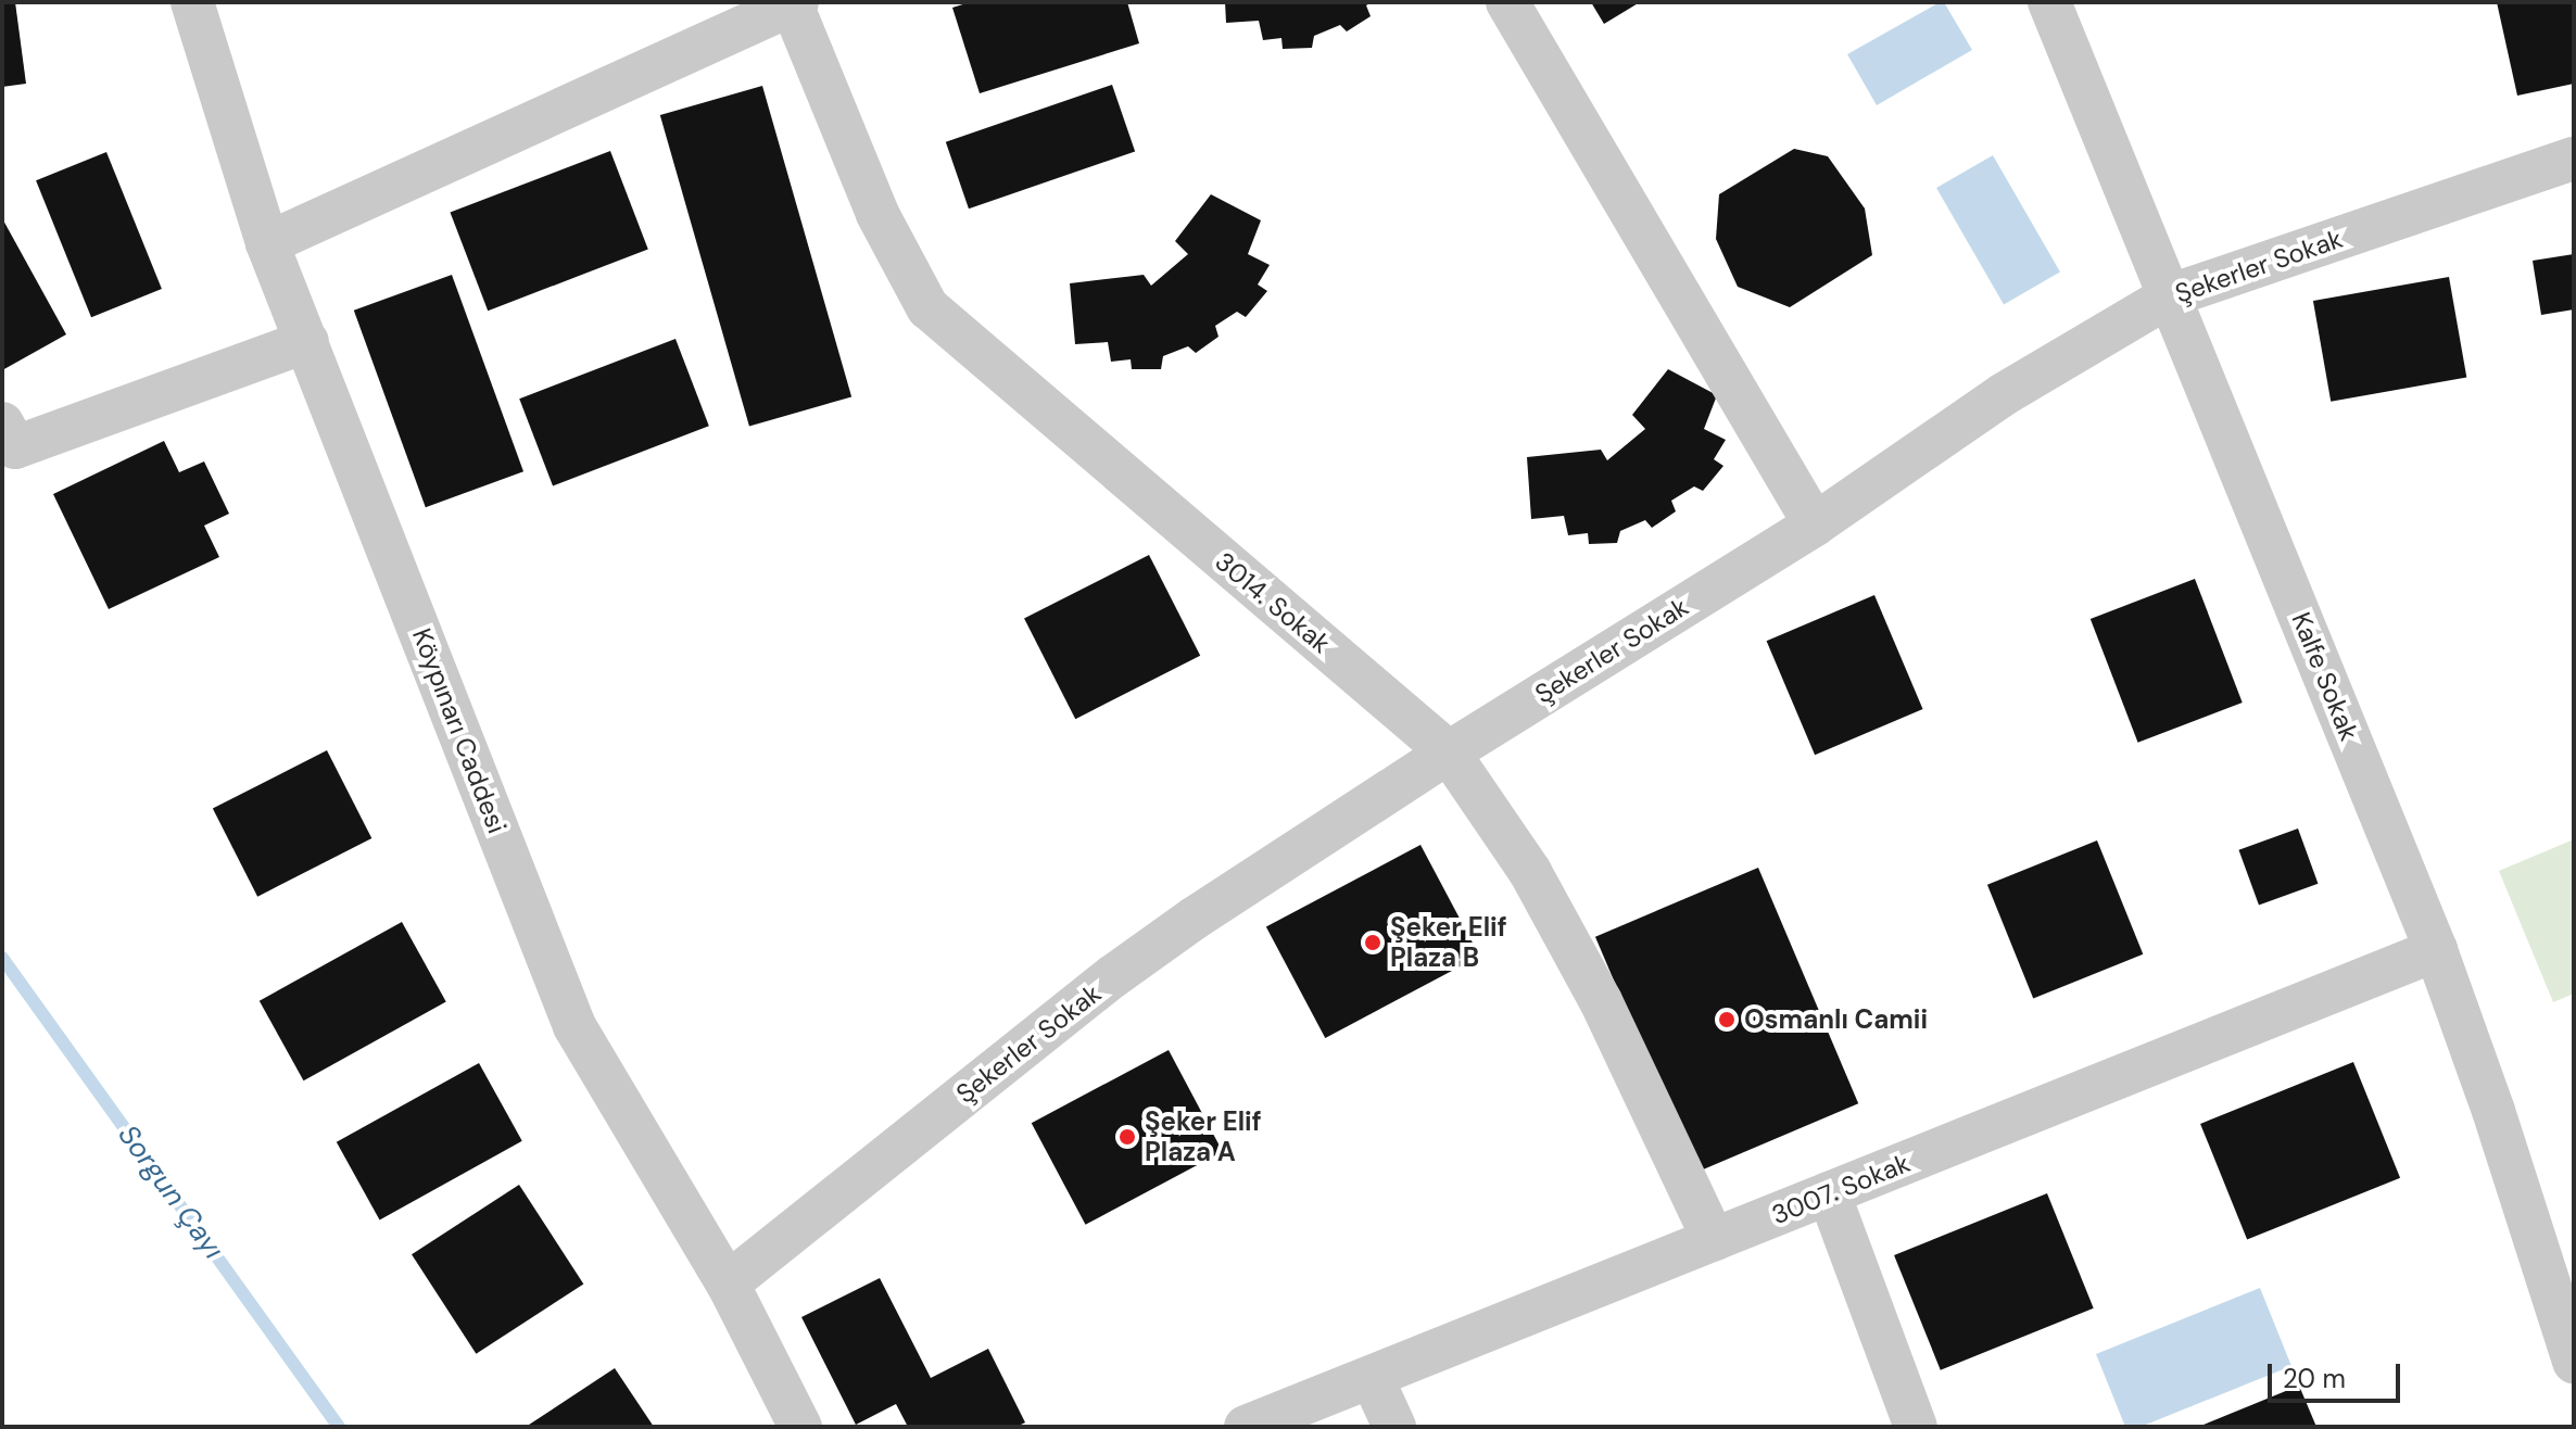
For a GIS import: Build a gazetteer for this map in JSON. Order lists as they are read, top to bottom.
{
  "streets": {
    "street": [
      "Şekerler Sokak",
      "3014. Sokak",
      "Kalfe Sokak",
      "Köypınarı Caddesi",
      "3007. Sokak"
    ]
  },
  "crossings": [
    ["Şekerler Sokak", "3014. Sokak"],
    ["Şekerler Sokak", "Kalfe Sokak"],
    ["Şekerler Sokak", "Köypınarı Caddesi"],
    ["3014. Sokak", "3007. Sokak"],
    ["Kalfe Sokak", "3007. Sokak"]
  ],
  "water": ["Sorgun Çayı"],
  "places": ["Şeker Elif Plaza B", "Osmanlı Camii", "Şeker Elif Plaza A"],
  "scale_bar": "20 m"
}
